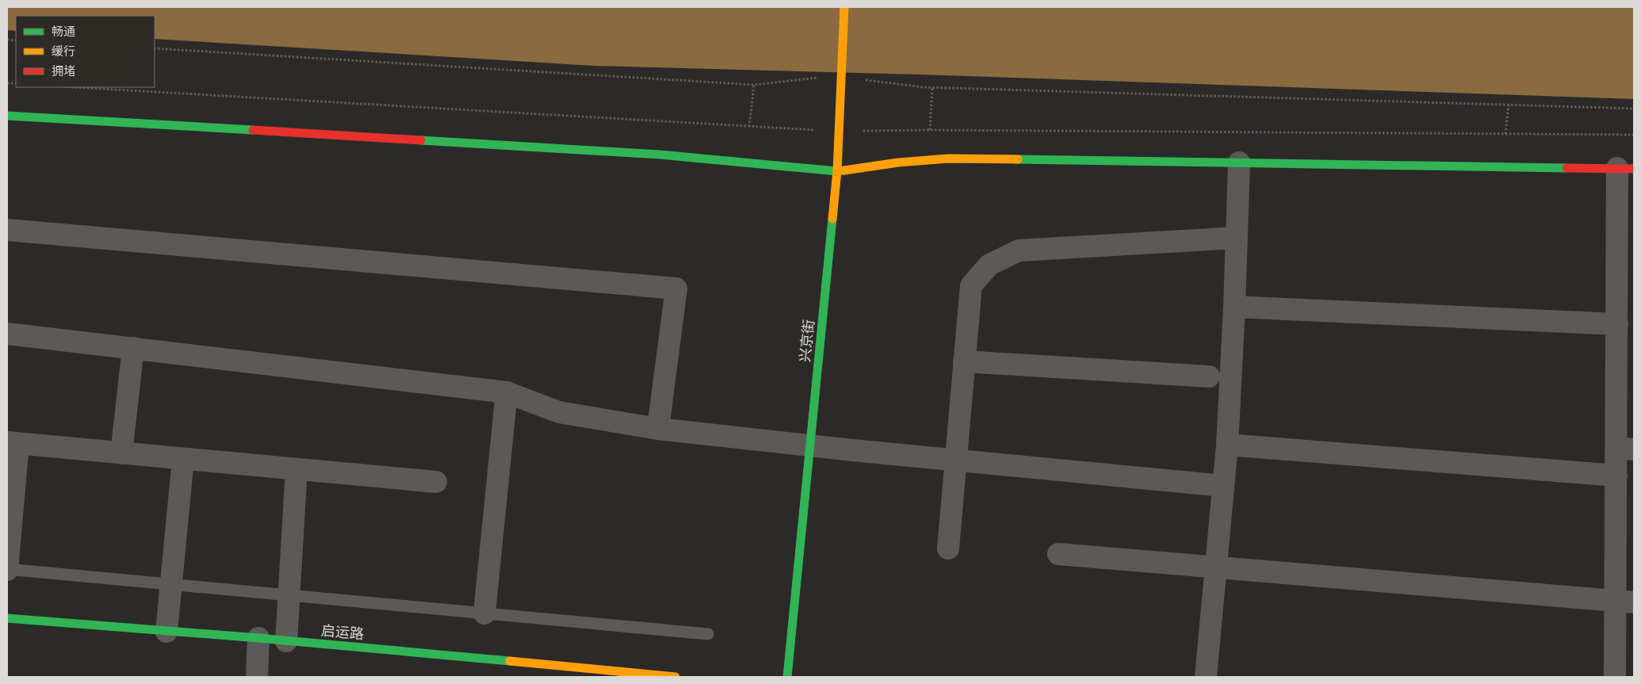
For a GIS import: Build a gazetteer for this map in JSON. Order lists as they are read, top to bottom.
{
  "streets": {
    "street": ["兴京街", "启运路"]
  },
  "legend": ["畅通", "缓行", "拥堵"]
}
